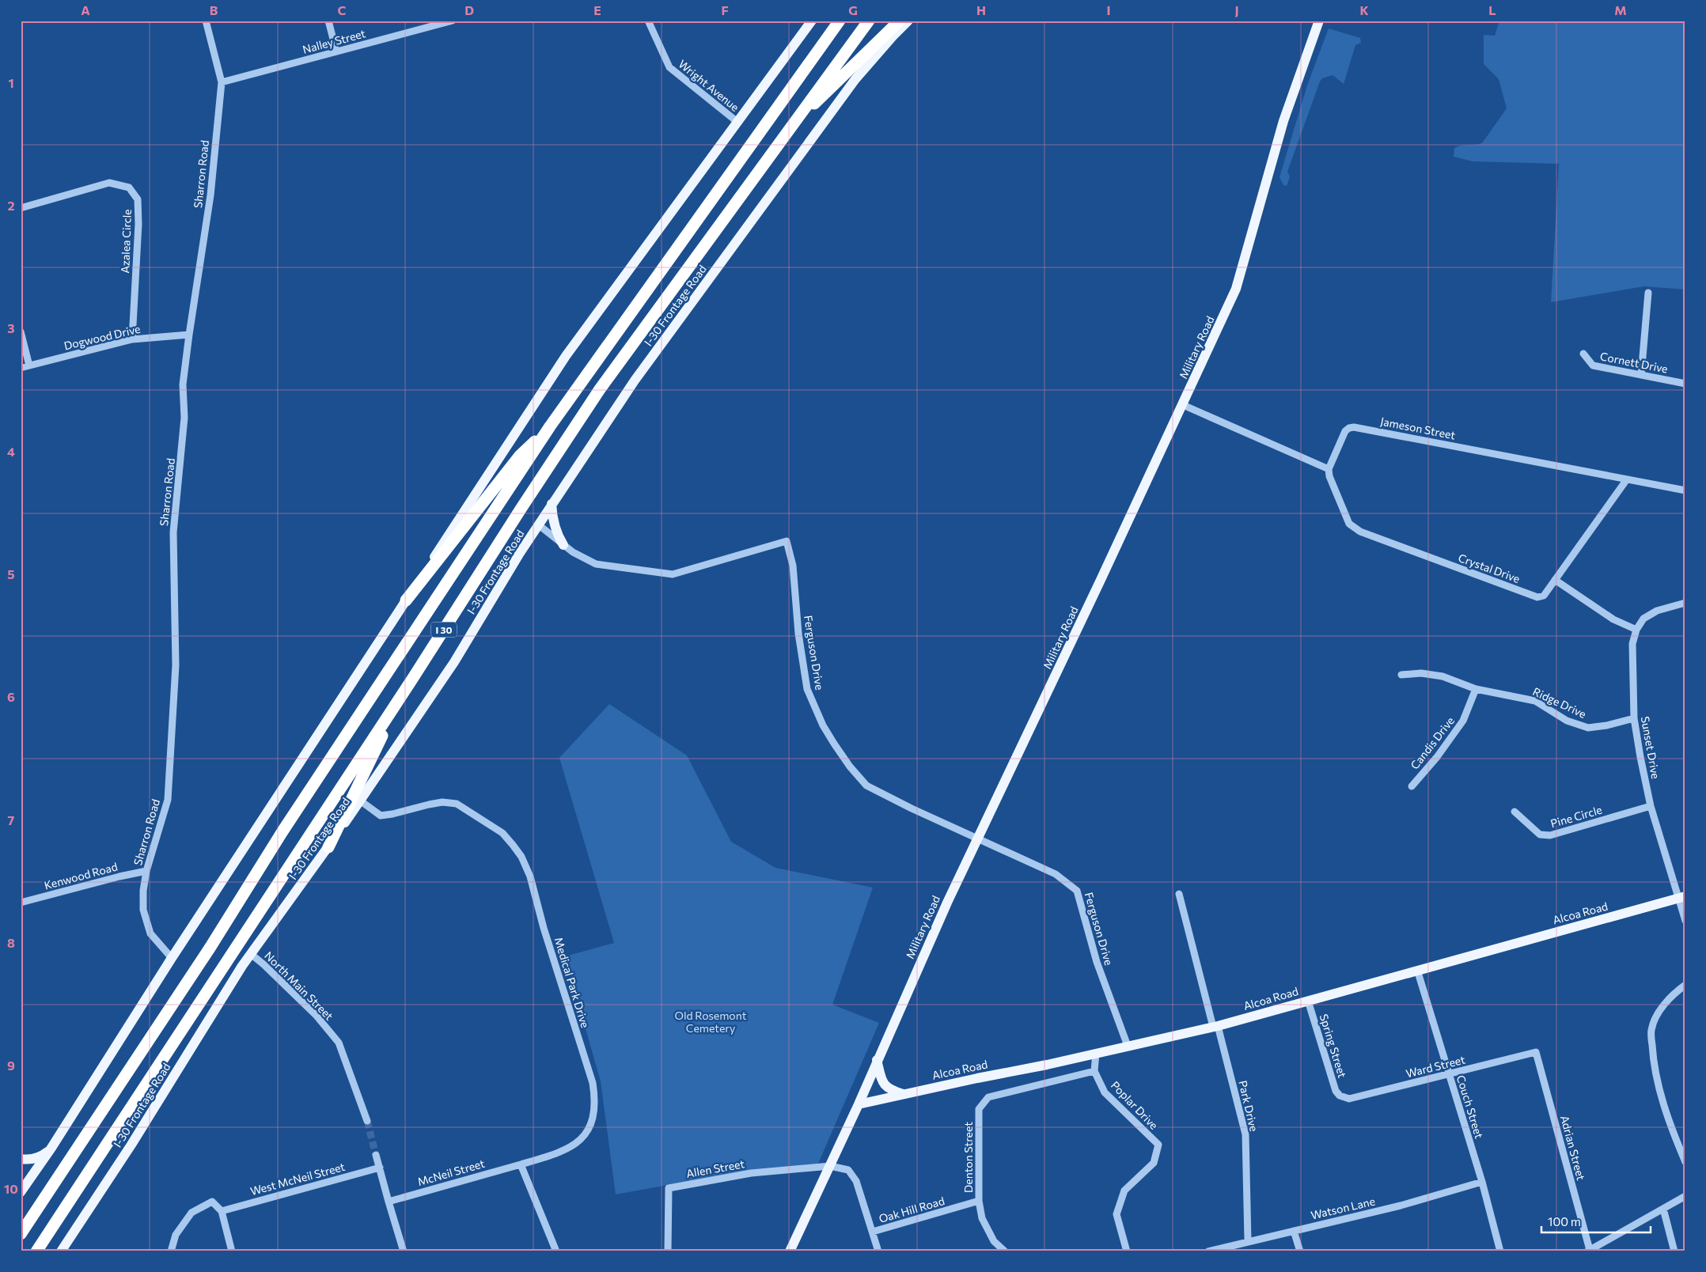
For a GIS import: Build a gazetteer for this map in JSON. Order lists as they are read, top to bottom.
{
  "streets": {
    "highway": ["I 30"],
    "main road": ["I-30 Frontage Road", "Military Road", "Alcoa Road"],
    "street": [
      "Nalley Street",
      "Wright Avenue",
      "Sharron Road",
      "Azalea Circle",
      "Dogwood Drive",
      "Cornett Drive",
      "Jameson Street",
      "Crystal Drive",
      "Ferguson Drive",
      "Ridge Drive",
      "Candis Drive",
      "Sunset Drive",
      "Pine Circle",
      "Kenwood Road",
      "Medical Park Drive",
      "North Main Street",
      "Spring Street",
      "Ward Street",
      "Poplar Drive",
      "Park Drive",
      "Couch Street",
      "Adrian Street",
      "Denton Street",
      "Allen Street",
      "McNeil Street",
      "West McNeil Street",
      "Watson Lane",
      "Oak Hill Road"
    ]
  },
  "crossings": [
    ["Nalley Street", "Sharron Road"],
    ["Sharron Road", "Dogwood Drive"],
    ["Sharron Road", "Kenwood Road"],
    ["Azalea Circle", "Dogwood Drive"],
    ["I-30 Frontage Road", "Ferguson Drive"],
    ["I-30 Frontage Road", "Medical Park Drive"],
    ["I-30 Frontage Road", "North Main Street"],
    ["Military Road", "Ferguson Drive"],
    ["Military Road", "Alcoa Road"],
    ["Military Road", "Allen Street"],
    ["Jameson Street", "Crystal Drive"],
    ["Ferguson Drive", "Alcoa Road"],
    ["Ridge Drive", "Candis Drive"],
    ["Ridge Drive", "Sunset Drive"],
    ["Sunset Drive", "Pine Circle"],
    ["Sunset Drive", "Alcoa Road"],
    ["Alcoa Road", "Spring Street"],
    ["Alcoa Road", "Park Drive"],
    ["Alcoa Road", "Couch Street"],
    ["Medical Park Drive", "McNeil Street"],
    ["Spring Street", "Ward Street"],
    ["Ward Street", "Couch Street"],
    ["Ward Street", "Adrian Street"],
    ["Poplar Drive", "Denton Street"],
    ["Park Drive", "Watson Lane"],
    ["Couch Street", "Watson Lane"],
    ["Denton Street", "Oak Hill Road"]
  ],
  "parks": ["Old Rosemont Cemetery"],
  "scale_bar": "100 m",
  "grid": {
    "columns": [
      "A",
      "B",
      "C",
      "D",
      "E",
      "F",
      "G",
      "H",
      "I",
      "J",
      "K",
      "L",
      "M"
    ],
    "rows": [
      "1",
      "2",
      "3",
      "4",
      "5",
      "6",
      "7",
      "8",
      "9",
      "10"
    ]
  }
}
